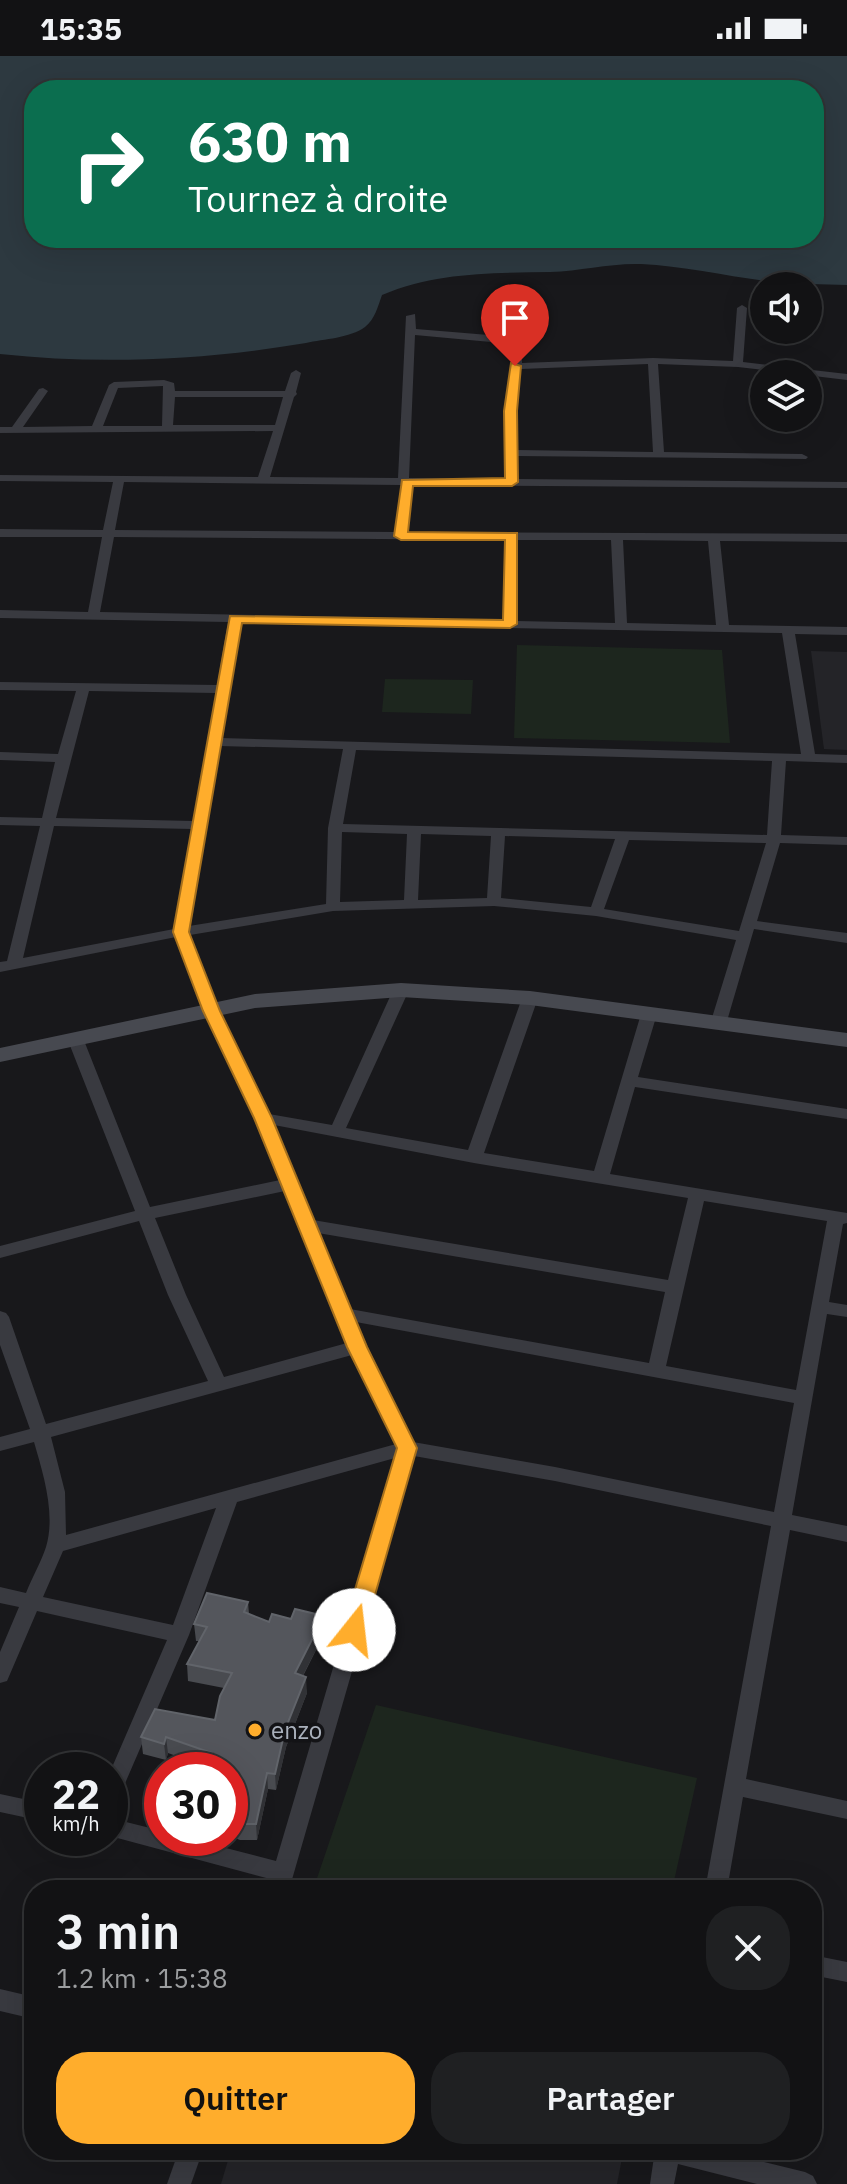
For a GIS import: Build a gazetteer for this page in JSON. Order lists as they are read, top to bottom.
{
  "places": ["enzo"],
  "page": {
    "status": "15:35",
    "turn": ["630 m", "Tournez à droite"],
    "speed": "22 km/h",
    "limit": "30",
    "heading": ["3 min", "1.2 km · 15:38"],
    "buttons": ["Quitter", "Partager"]
  }
}
